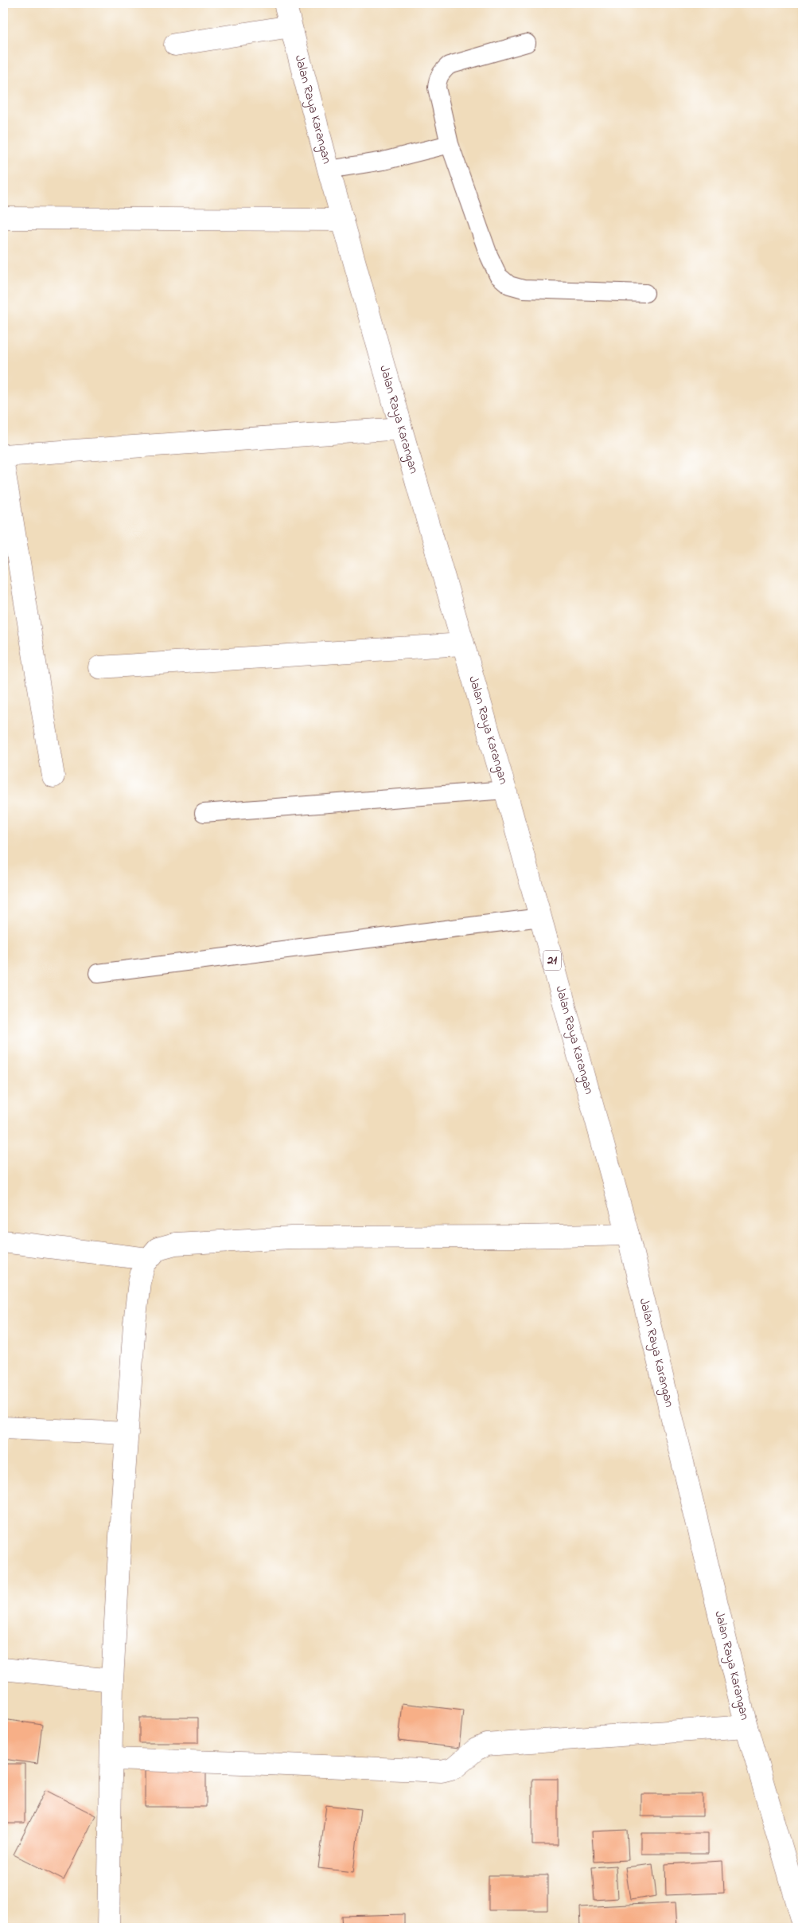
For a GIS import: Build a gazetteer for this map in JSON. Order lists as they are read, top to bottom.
{
  "streets": {
    "main road": ["Jalan Raya Karangan", "21"]
  }
}
